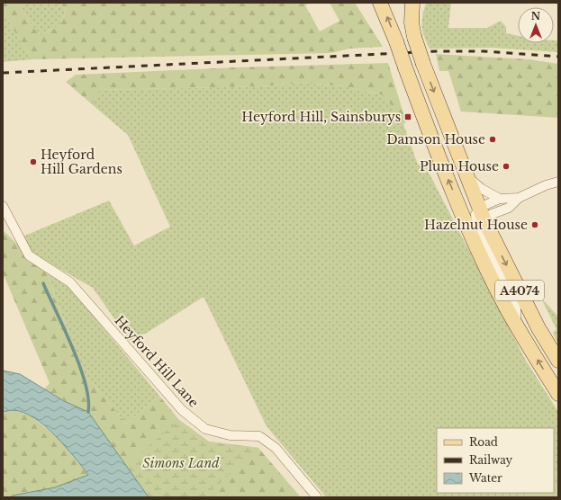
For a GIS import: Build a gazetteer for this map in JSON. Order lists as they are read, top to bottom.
{
  "streets": {
    "main road": ["A4074"],
    "street": ["Heyford Hill Lane"]
  },
  "parks": ["Simons Land"],
  "places": {
    "transit": ["Heyford Hill, Sainsburys"],
    "other": [
      "Damson House",
      "Heyford Hill Gardens",
      "Plum House",
      "Hazelnut House"
    ]
  },
  "legend": ["Road", "Railway", "Water"],
  "north": "top"
}
